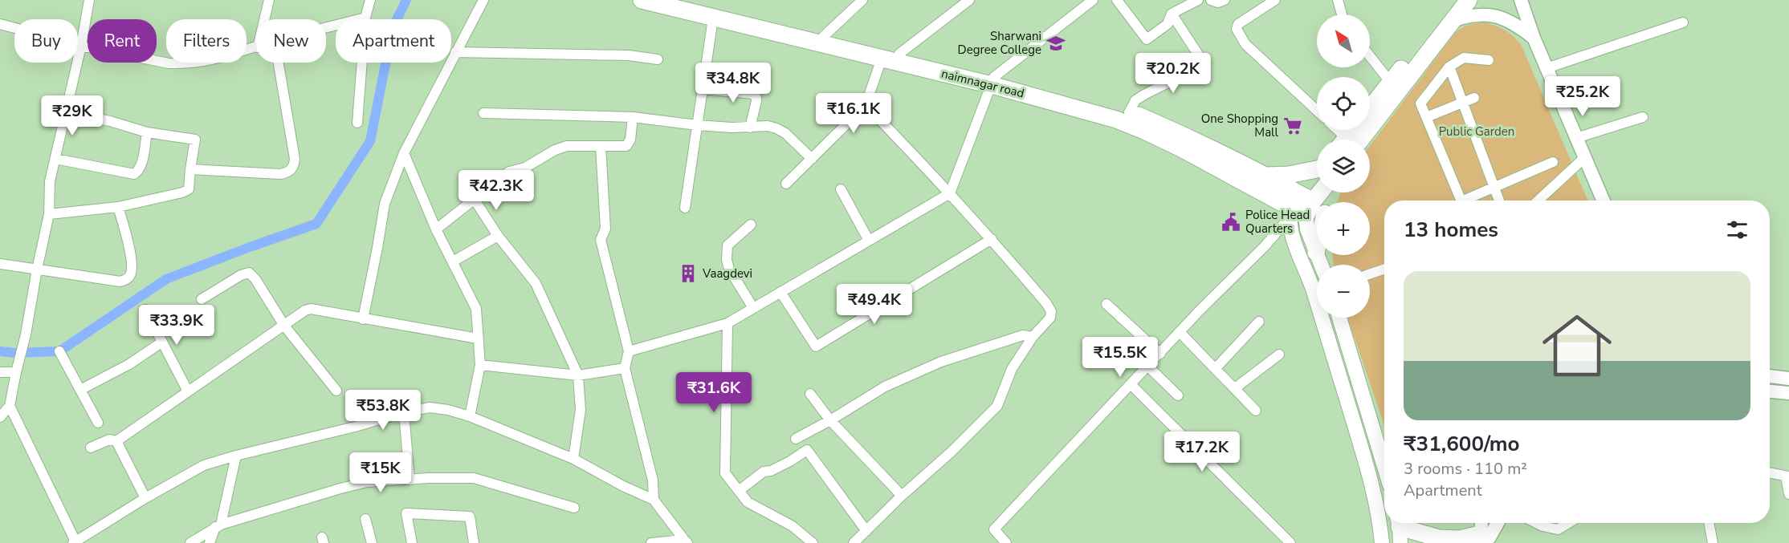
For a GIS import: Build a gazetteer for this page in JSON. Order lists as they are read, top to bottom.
{
  "streets": {
    "highway": ["naimnagar road"]
  },
  "parks": ["Public Garden"],
  "places": {
    "school or university": ["Sharwani Degree College"],
    "supermarket": ["One Shopping Mall"],
    "public building": ["Police Head Quarters"],
    "building": ["Vaagdevi"]
  },
  "north": "top left",
  "page": {
    "map_buttons": ["+", "−"],
    "chip": [
      "Buy",
      "Rent",
      "Filters",
      "New",
      "Apartment"
    ],
    "price": [
      "₹20.2K",
      "₹34.8K",
      "₹25.2K",
      "₹16.1K",
      "₹29K",
      "₹42.3K",
      "₹49.4K",
      "₹33.9K",
      "₹15.5K",
      "₹31.6K",
      "₹53.8K",
      "₹17.2K",
      "₹15K"
    ],
    "heading": "13 homes",
    "list": [
      {
        "name": "₹31,600/mo",
        "note": "3 rooms · 110 m² · Apartment"
      }
    ]
  }
}
